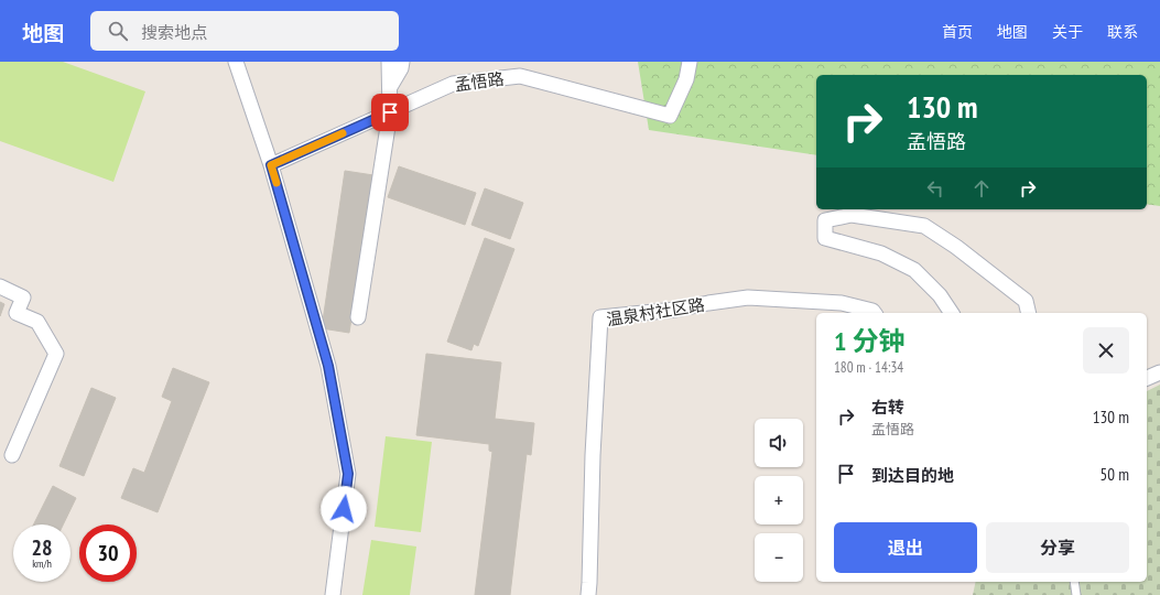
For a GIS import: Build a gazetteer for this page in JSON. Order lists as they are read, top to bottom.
{
  "streets": {
    "street": ["孟悟路", "温泉村社区路"]
  },
  "page": {
    "header": "地图",
    "search": "搜索地点",
    "nav": [
      "首页",
      "地图",
      "关于",
      "联系"
    ],
    "turn": ["130 m", "孟悟路"],
    "heading": ["1 分钟", "180 m · 14:34"],
    "list": [
      {
        "name": "右转",
        "note": "孟悟路",
        "value": "130 m"
      },
      {
        "name": "到达目的地",
        "value": "50 m"
      }
    ],
    "map_buttons": ["+", "−"],
    "buttons": ["退出", "分享"],
    "speed": "28 km/h",
    "limit": "30"
  }
}
